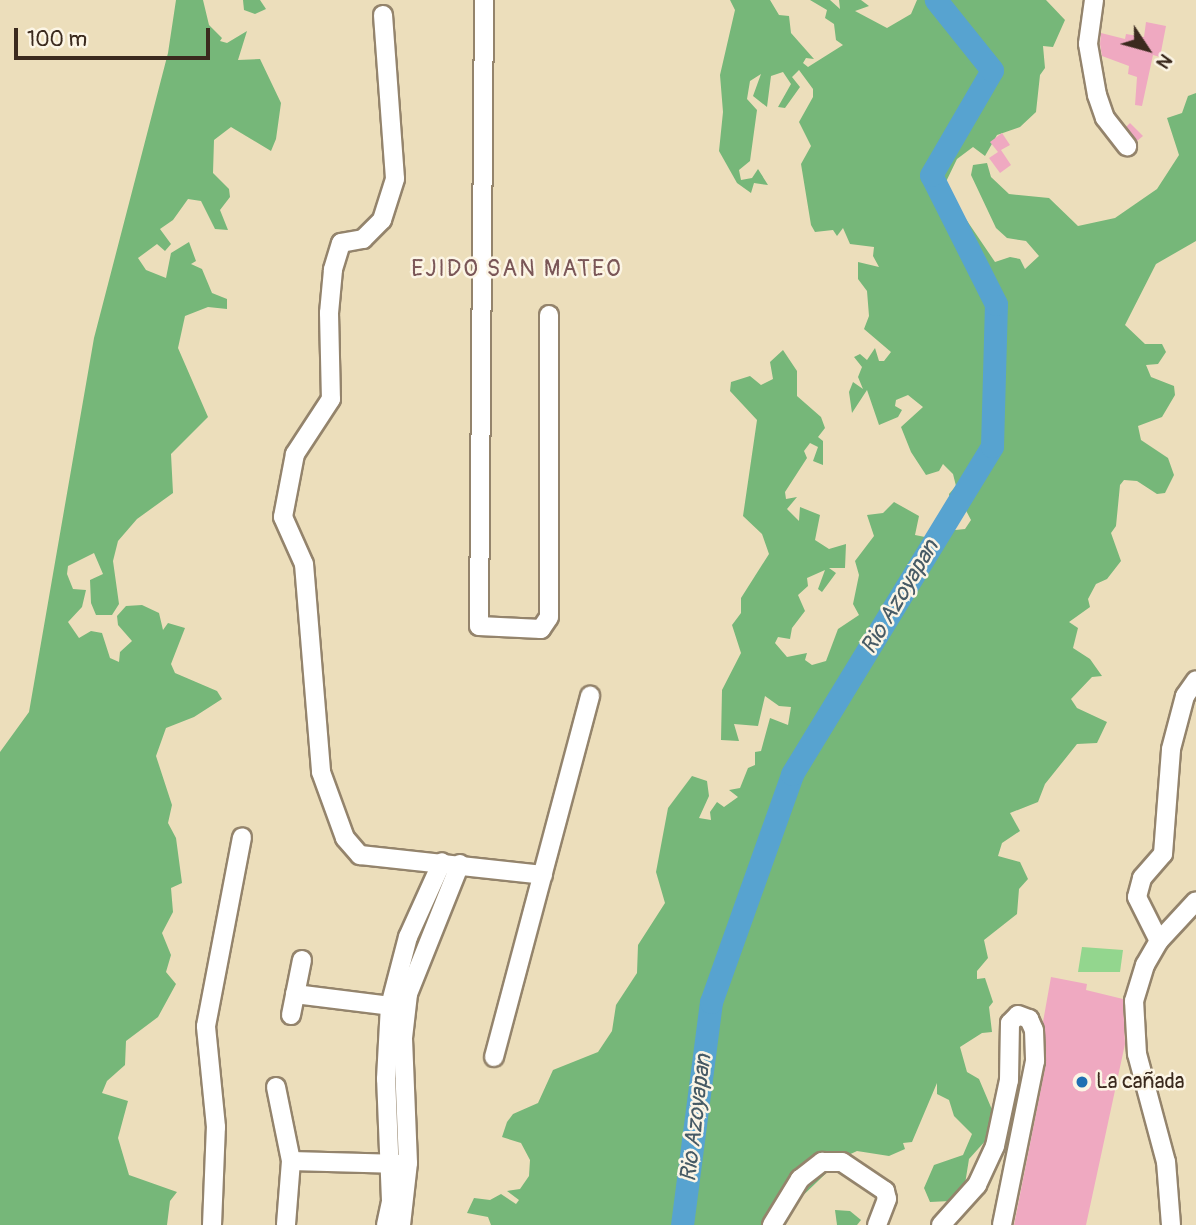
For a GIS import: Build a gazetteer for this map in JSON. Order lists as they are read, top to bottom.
{
  "districts": ["EJIDO SAN MATEO"],
  "water": ["Rio Azoyapan"],
  "places": ["La cañada"],
  "scale_bar": "100 m",
  "north": "bottom right"
}
